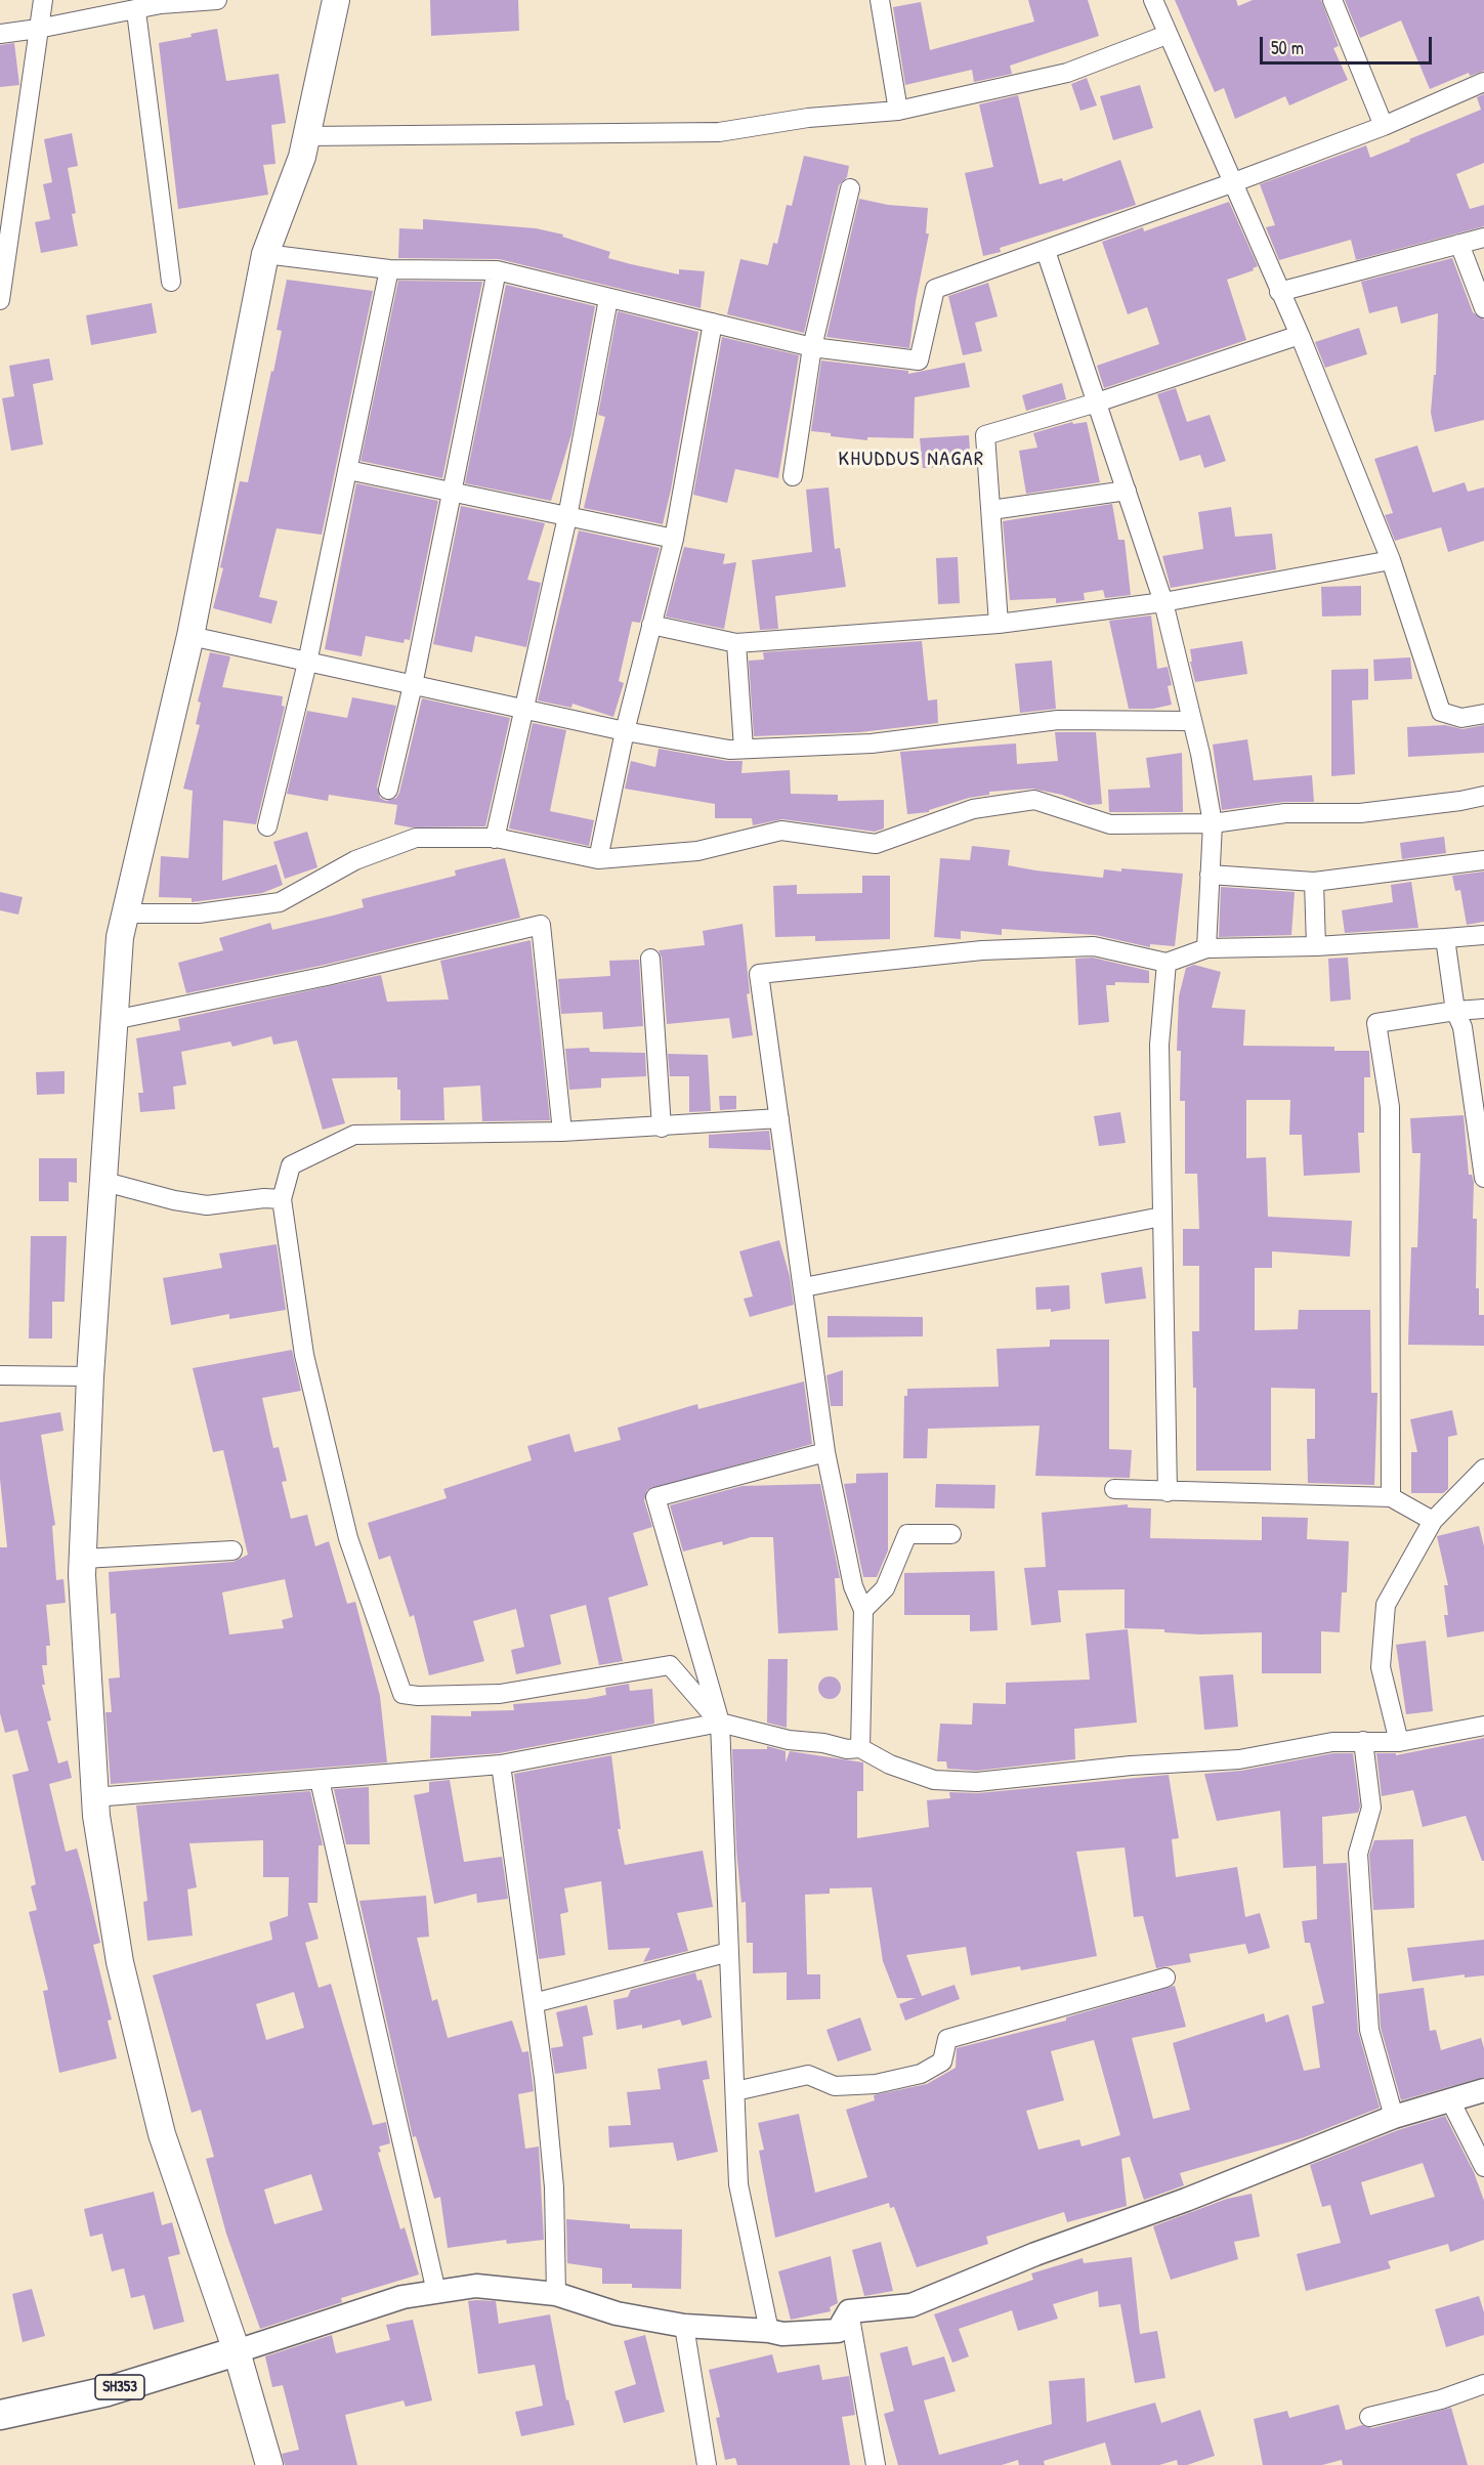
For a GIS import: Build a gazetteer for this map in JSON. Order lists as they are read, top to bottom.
{
  "streets": {
    "main road": ["SH353"]
  },
  "districts": ["KHUDDUS NAGAR"],
  "scale_bar": "50 m"
}
